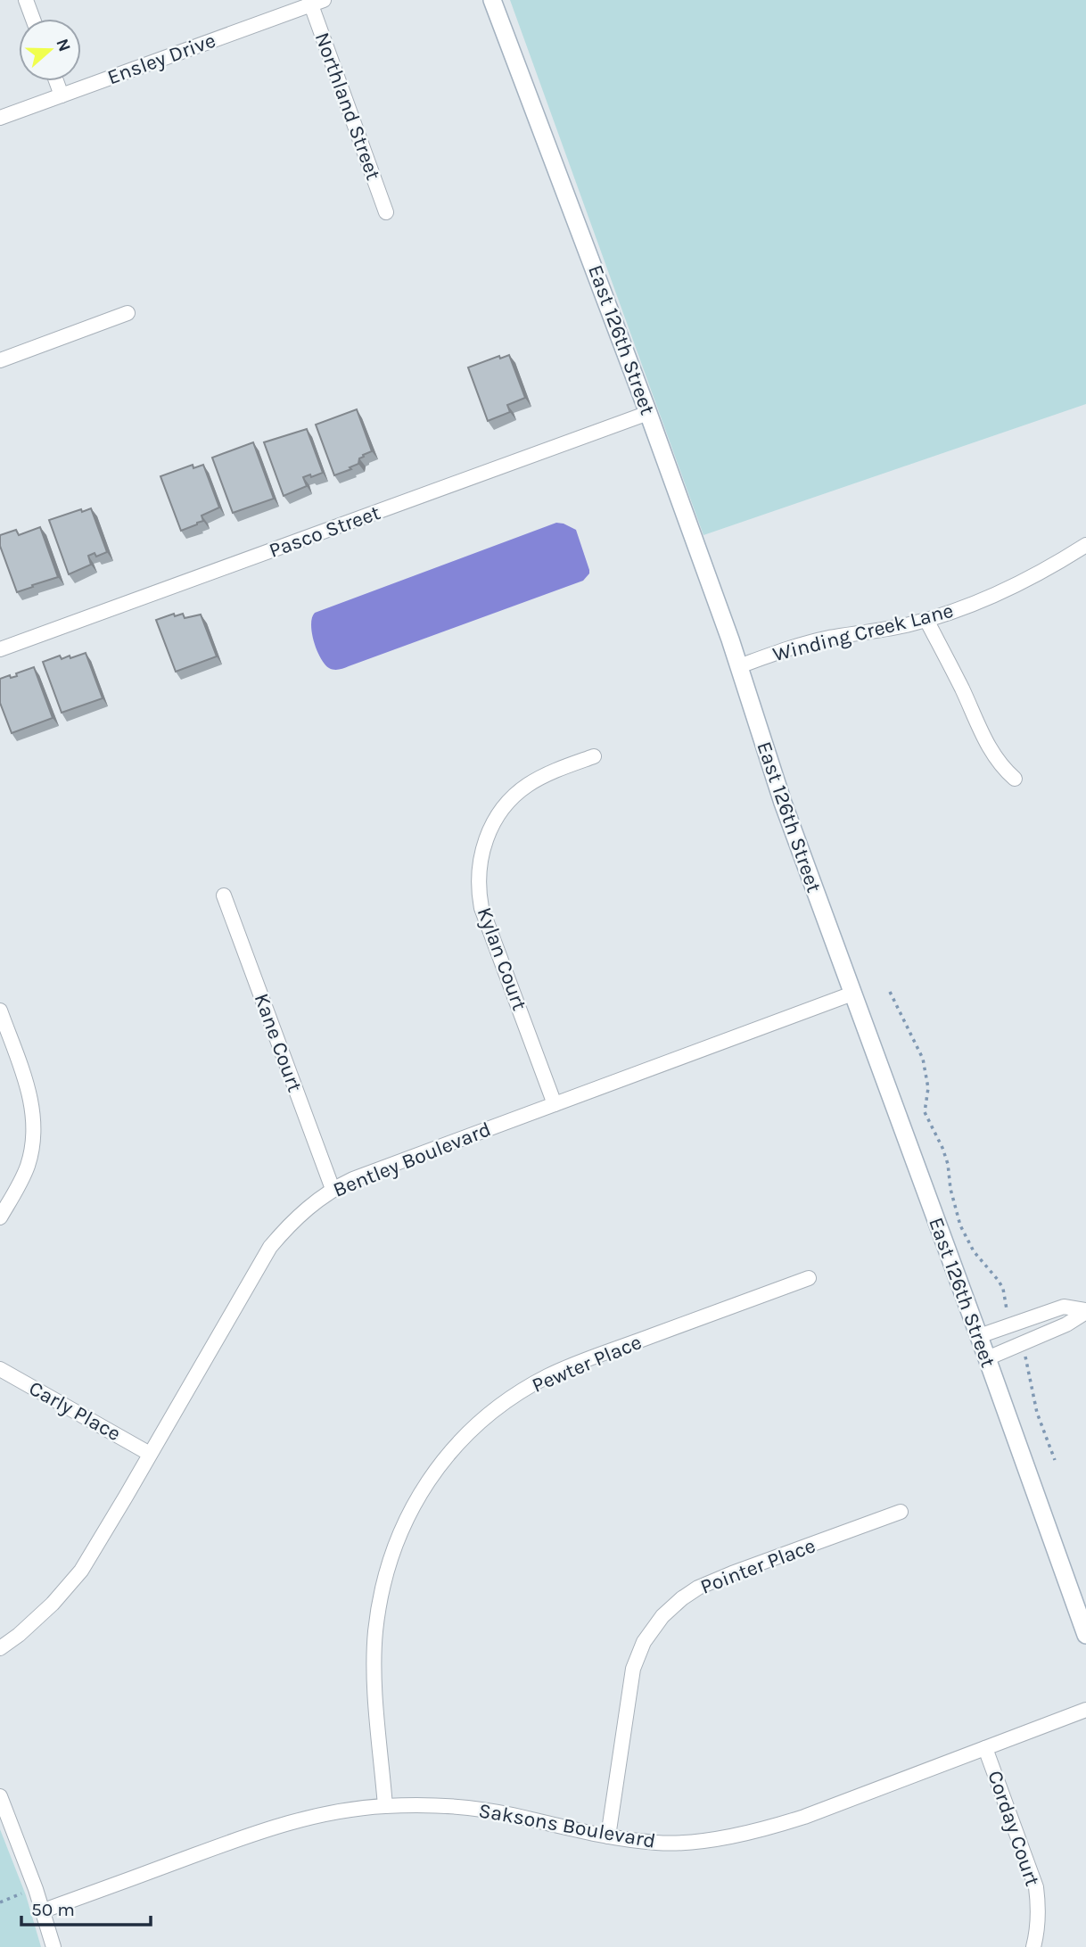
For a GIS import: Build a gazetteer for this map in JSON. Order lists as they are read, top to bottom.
{
  "streets": {
    "main road": ["East 126th Street"],
    "street": [
      "Ensley Drive",
      "Northland Street",
      "Pasco Street",
      "Winding Creek Lane",
      "Kylan Court",
      "Kane Court",
      "Bentley Boulevard",
      "Pewter Place",
      "Carly Place",
      "Pointer Place",
      "Saksons Boulevard",
      "Corday Court"
    ]
  },
  "crossings": [
    ["Ensley Drive", "Northland Street"],
    ["East 126th Street", "Pasco Street"],
    ["East 126th Street", "Winding Creek Lane"],
    ["East 126th Street", "Bentley Boulevard"],
    ["Kylan Court", "Bentley Boulevard"],
    ["Kane Court", "Bentley Boulevard"],
    ["Bentley Boulevard", "Carly Place"],
    ["Pewter Place", "Saksons Boulevard"],
    ["Pointer Place", "Saksons Boulevard"],
    ["Saksons Boulevard", "Corday Court"]
  ],
  "scale_bar": "50 m",
  "north": "right"
}
